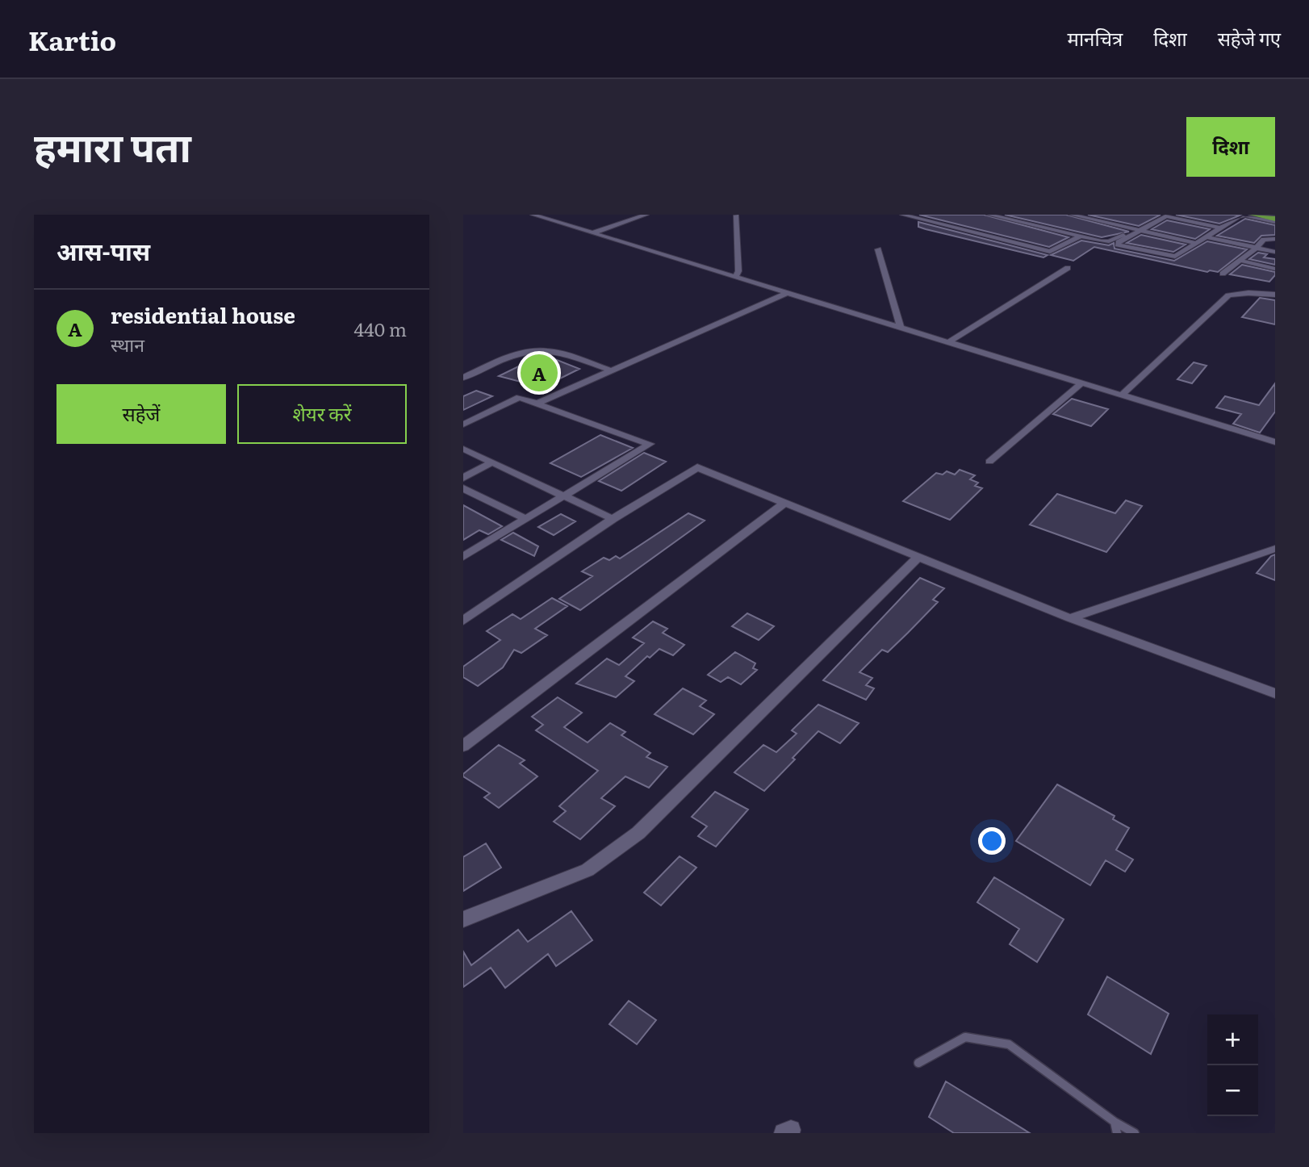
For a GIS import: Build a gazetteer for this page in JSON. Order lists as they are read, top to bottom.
{
  "page": {
    "header": "Kartio",
    "nav": ["मानचित्र", "दिशा", "सहेजे गए"],
    "title": "हमारा पता",
    "buttons": [
      "दिशा",
      ["सहेजें", "शेयर करें"]
    ],
    "heading": "आस-पास",
    "list": [
      {
        "mark": "A",
        "name": "residential house",
        "note": "स्थान",
        "value": "440 m"
      }
    ],
    "pins": "A",
    "map_buttons": ["+", "−"]
  }
}
